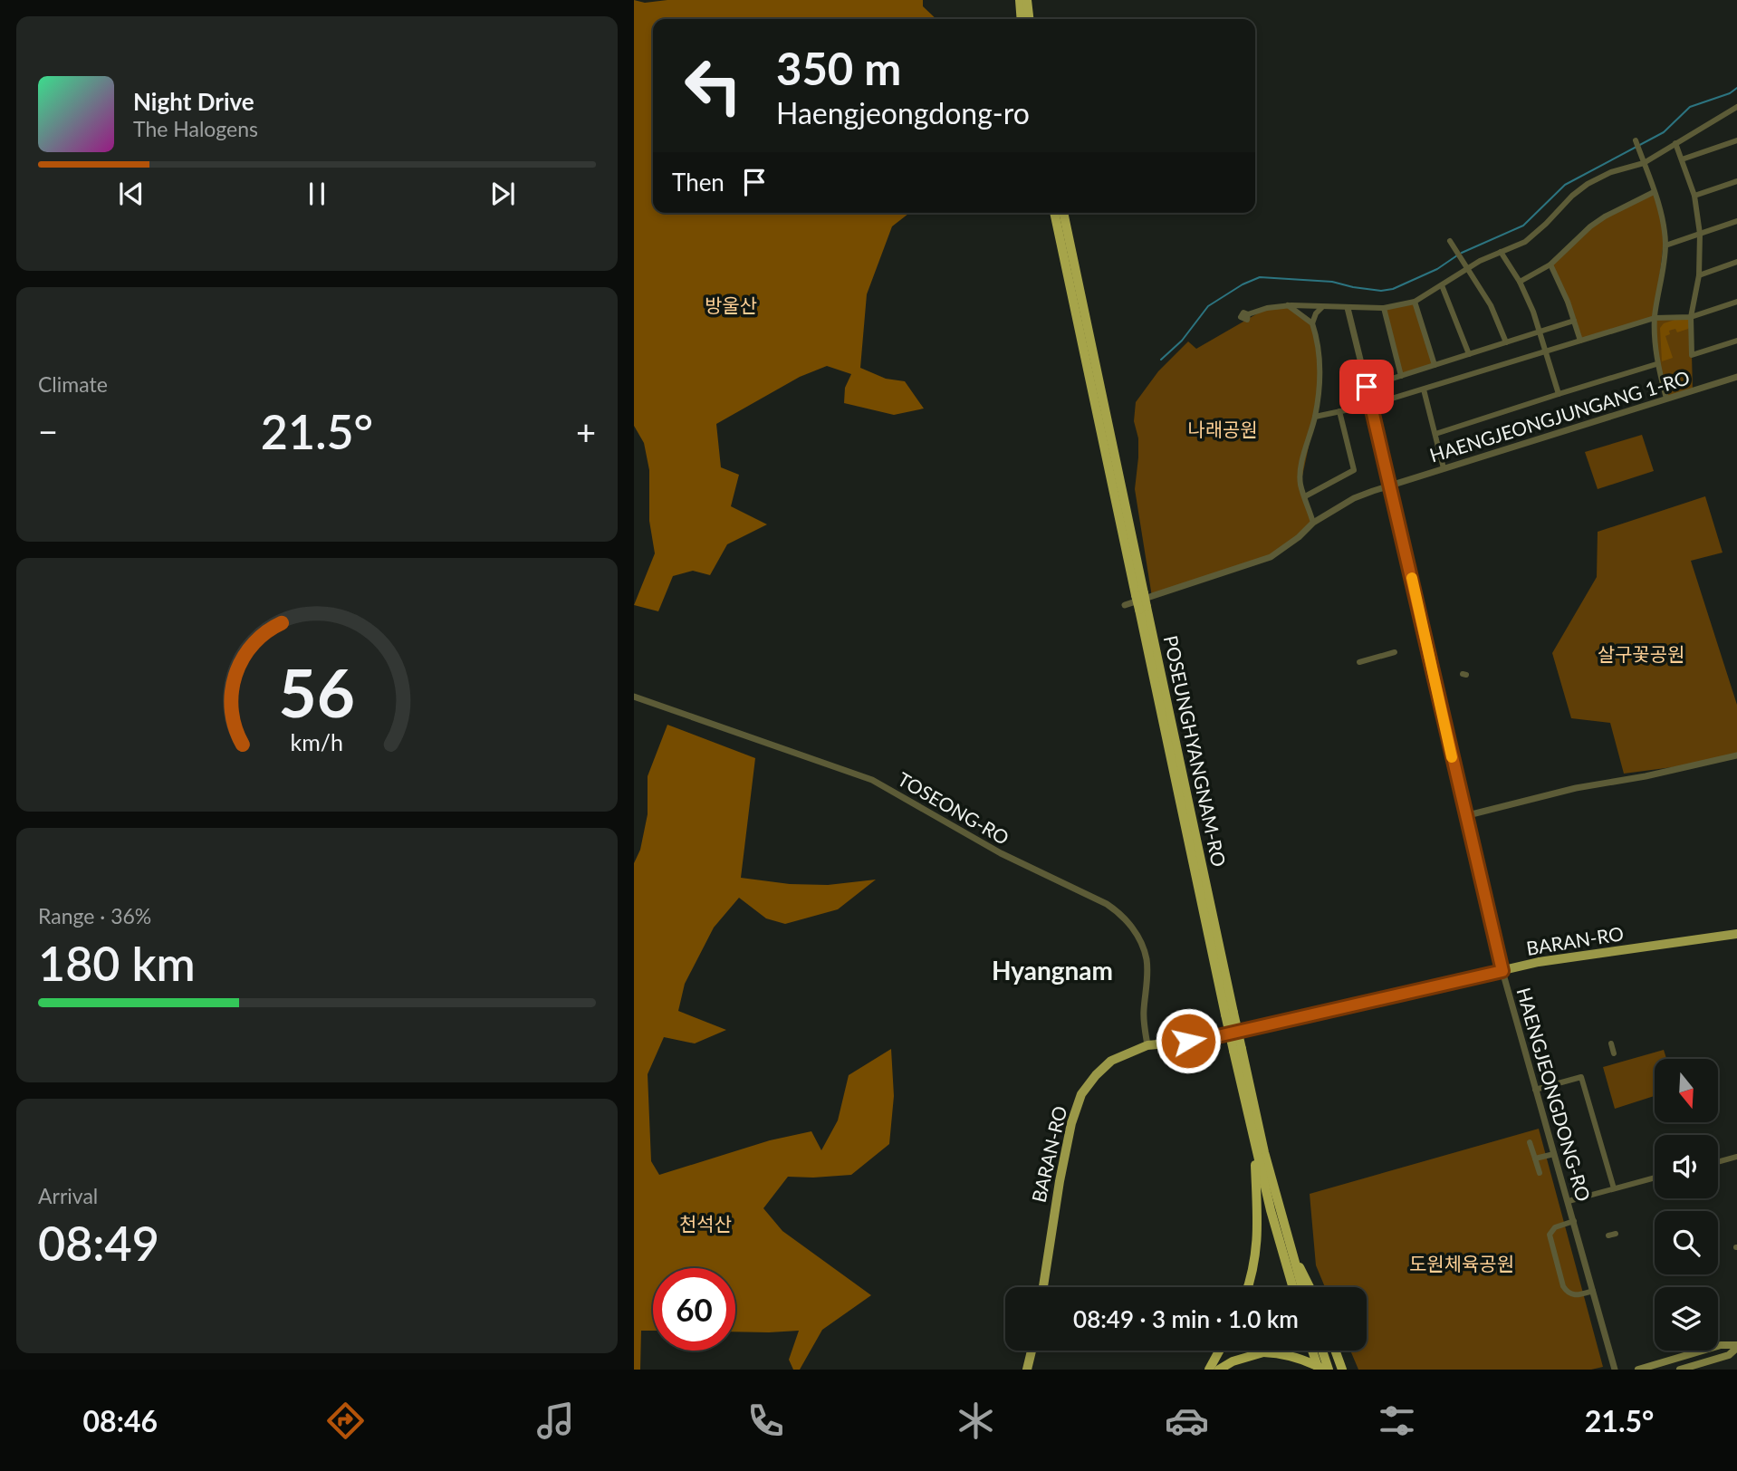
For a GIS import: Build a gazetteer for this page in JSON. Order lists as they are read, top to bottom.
{
  "streets": {
    "highway": ["POSEUNGHYANGNAM-RO"],
    "main road": ["BARAN-RO"],
    "street": ["HAENGJEONGJUNGANG 1-RO", "TOSEONG-RO", "HAENGJEONGDONG-RO"]
  },
  "crossings": [
    ["HAENGJEONGJUNGANG 1-RO", "HAENGJEONGDONG-RO"],
    ["TOSEONG-RO", "BARAN-RO"],
    ["BARAN-RO", "HAENGJEONGDONG-RO"]
  ],
  "districts": ["Hyangnam"],
  "parks": [
    "방울산",
    "나래공원",
    "살구꽃공원",
    "천석산",
    "도원체육공원"
  ],
  "north": "bottom",
  "page": {
    "turn": ["350 m", "Haengjeongdong-ro"],
    "song": ["Night Drive", "The Halogens"],
    "then": "Then",
    "tile": [
      "Climate",
      ["Range · 36%", "180 km"],
      ["Arrival", "08:49"]
    ],
    "heat": ["−", "21.5°", "+"],
    "limit": "60",
    "trip": "08:49 · 3 min · 1.0 km",
    "tabs": ["08:46", "21.5°"],
    "gauge": ["56", "km/h"]
  }
}
